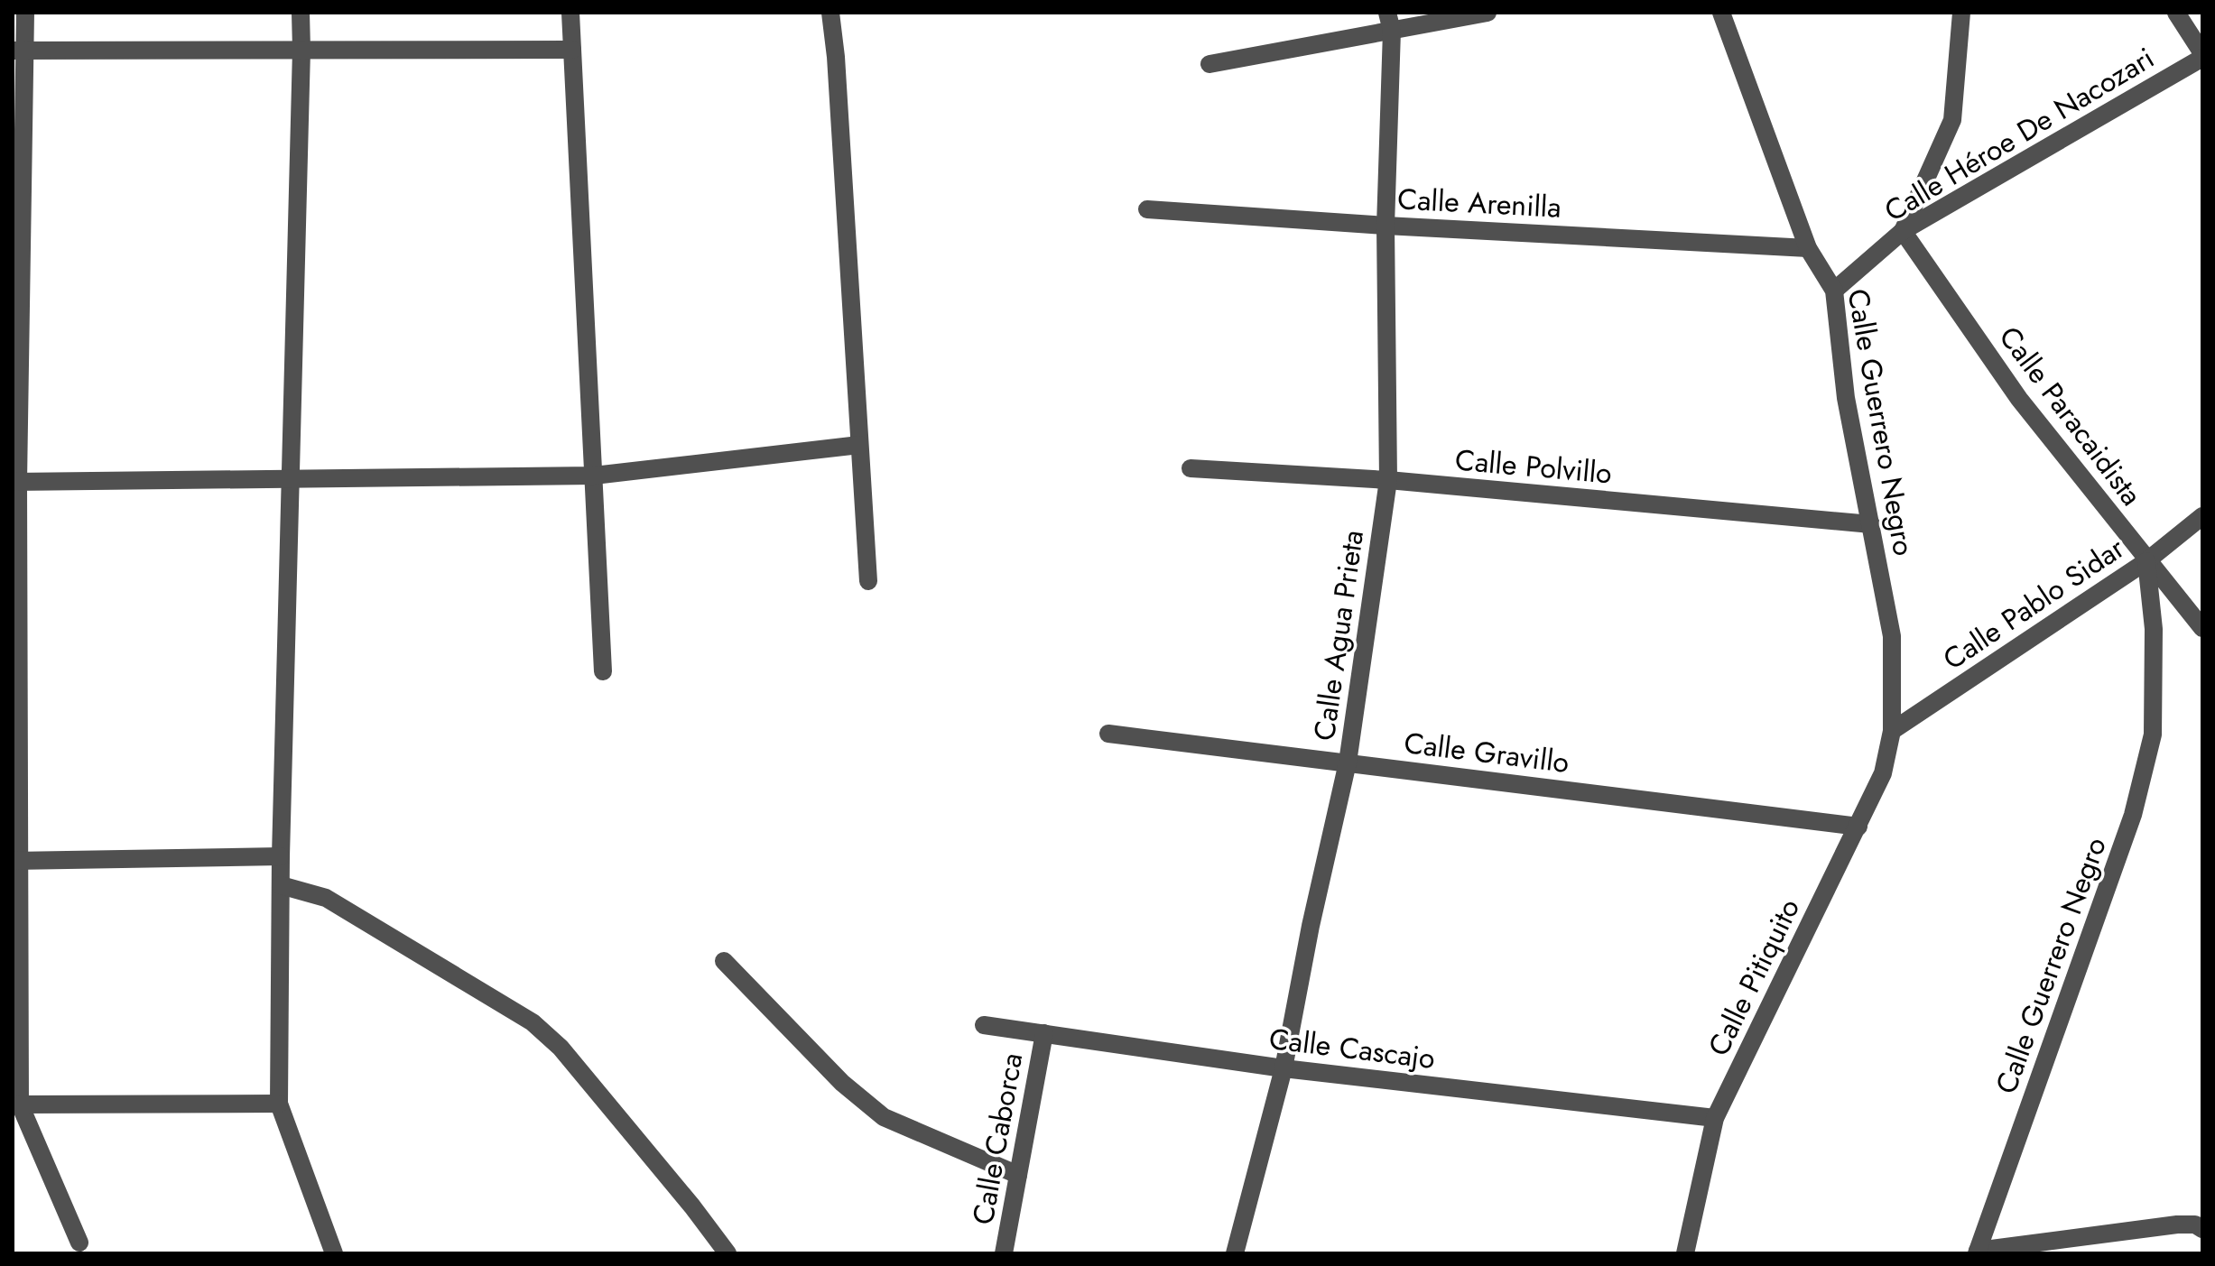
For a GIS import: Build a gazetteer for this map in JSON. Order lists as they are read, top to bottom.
{
  "streets": {
    "street": [
      "Calle Héroe De Nacozari",
      "Calle Arenilla",
      "Calle Paracaidista",
      "Calle Guerrero Negro",
      "Calle Polvillo",
      "Calle Pablo Sidar",
      "Calle Agua Prieta",
      "Calle Gravillo",
      "Calle Pitiquito",
      "Calle Cascajo",
      "Calle Caborca"
    ]
  },
  "crossings": [
    ["Calle Héroe De Nacozari", "Calle Paracaidista"],
    ["Calle Héroe De Nacozari", "Calle Guerrero Negro"],
    ["Calle Arenilla", "Calle Guerrero Negro"],
    ["Calle Arenilla", "Calle Agua Prieta"],
    ["Calle Paracaidista", "Calle Guerrero Negro"],
    ["Calle Paracaidista", "Calle Pablo Sidar"],
    ["Calle Guerrero Negro", "Calle Polvillo"],
    ["Calle Guerrero Negro", "Calle Pablo Sidar"],
    ["Calle Guerrero Negro", "Calle Pitiquito"],
    ["Calle Polvillo", "Calle Agua Prieta"],
    ["Calle Pablo Sidar", "Calle Pitiquito"],
    ["Calle Agua Prieta", "Calle Gravillo"],
    ["Calle Agua Prieta", "Calle Cascajo"],
    ["Calle Gravillo", "Calle Pitiquito"],
    ["Calle Pitiquito", "Calle Cascajo"],
    ["Calle Cascajo", "Calle Caborca"]
  ]
}
